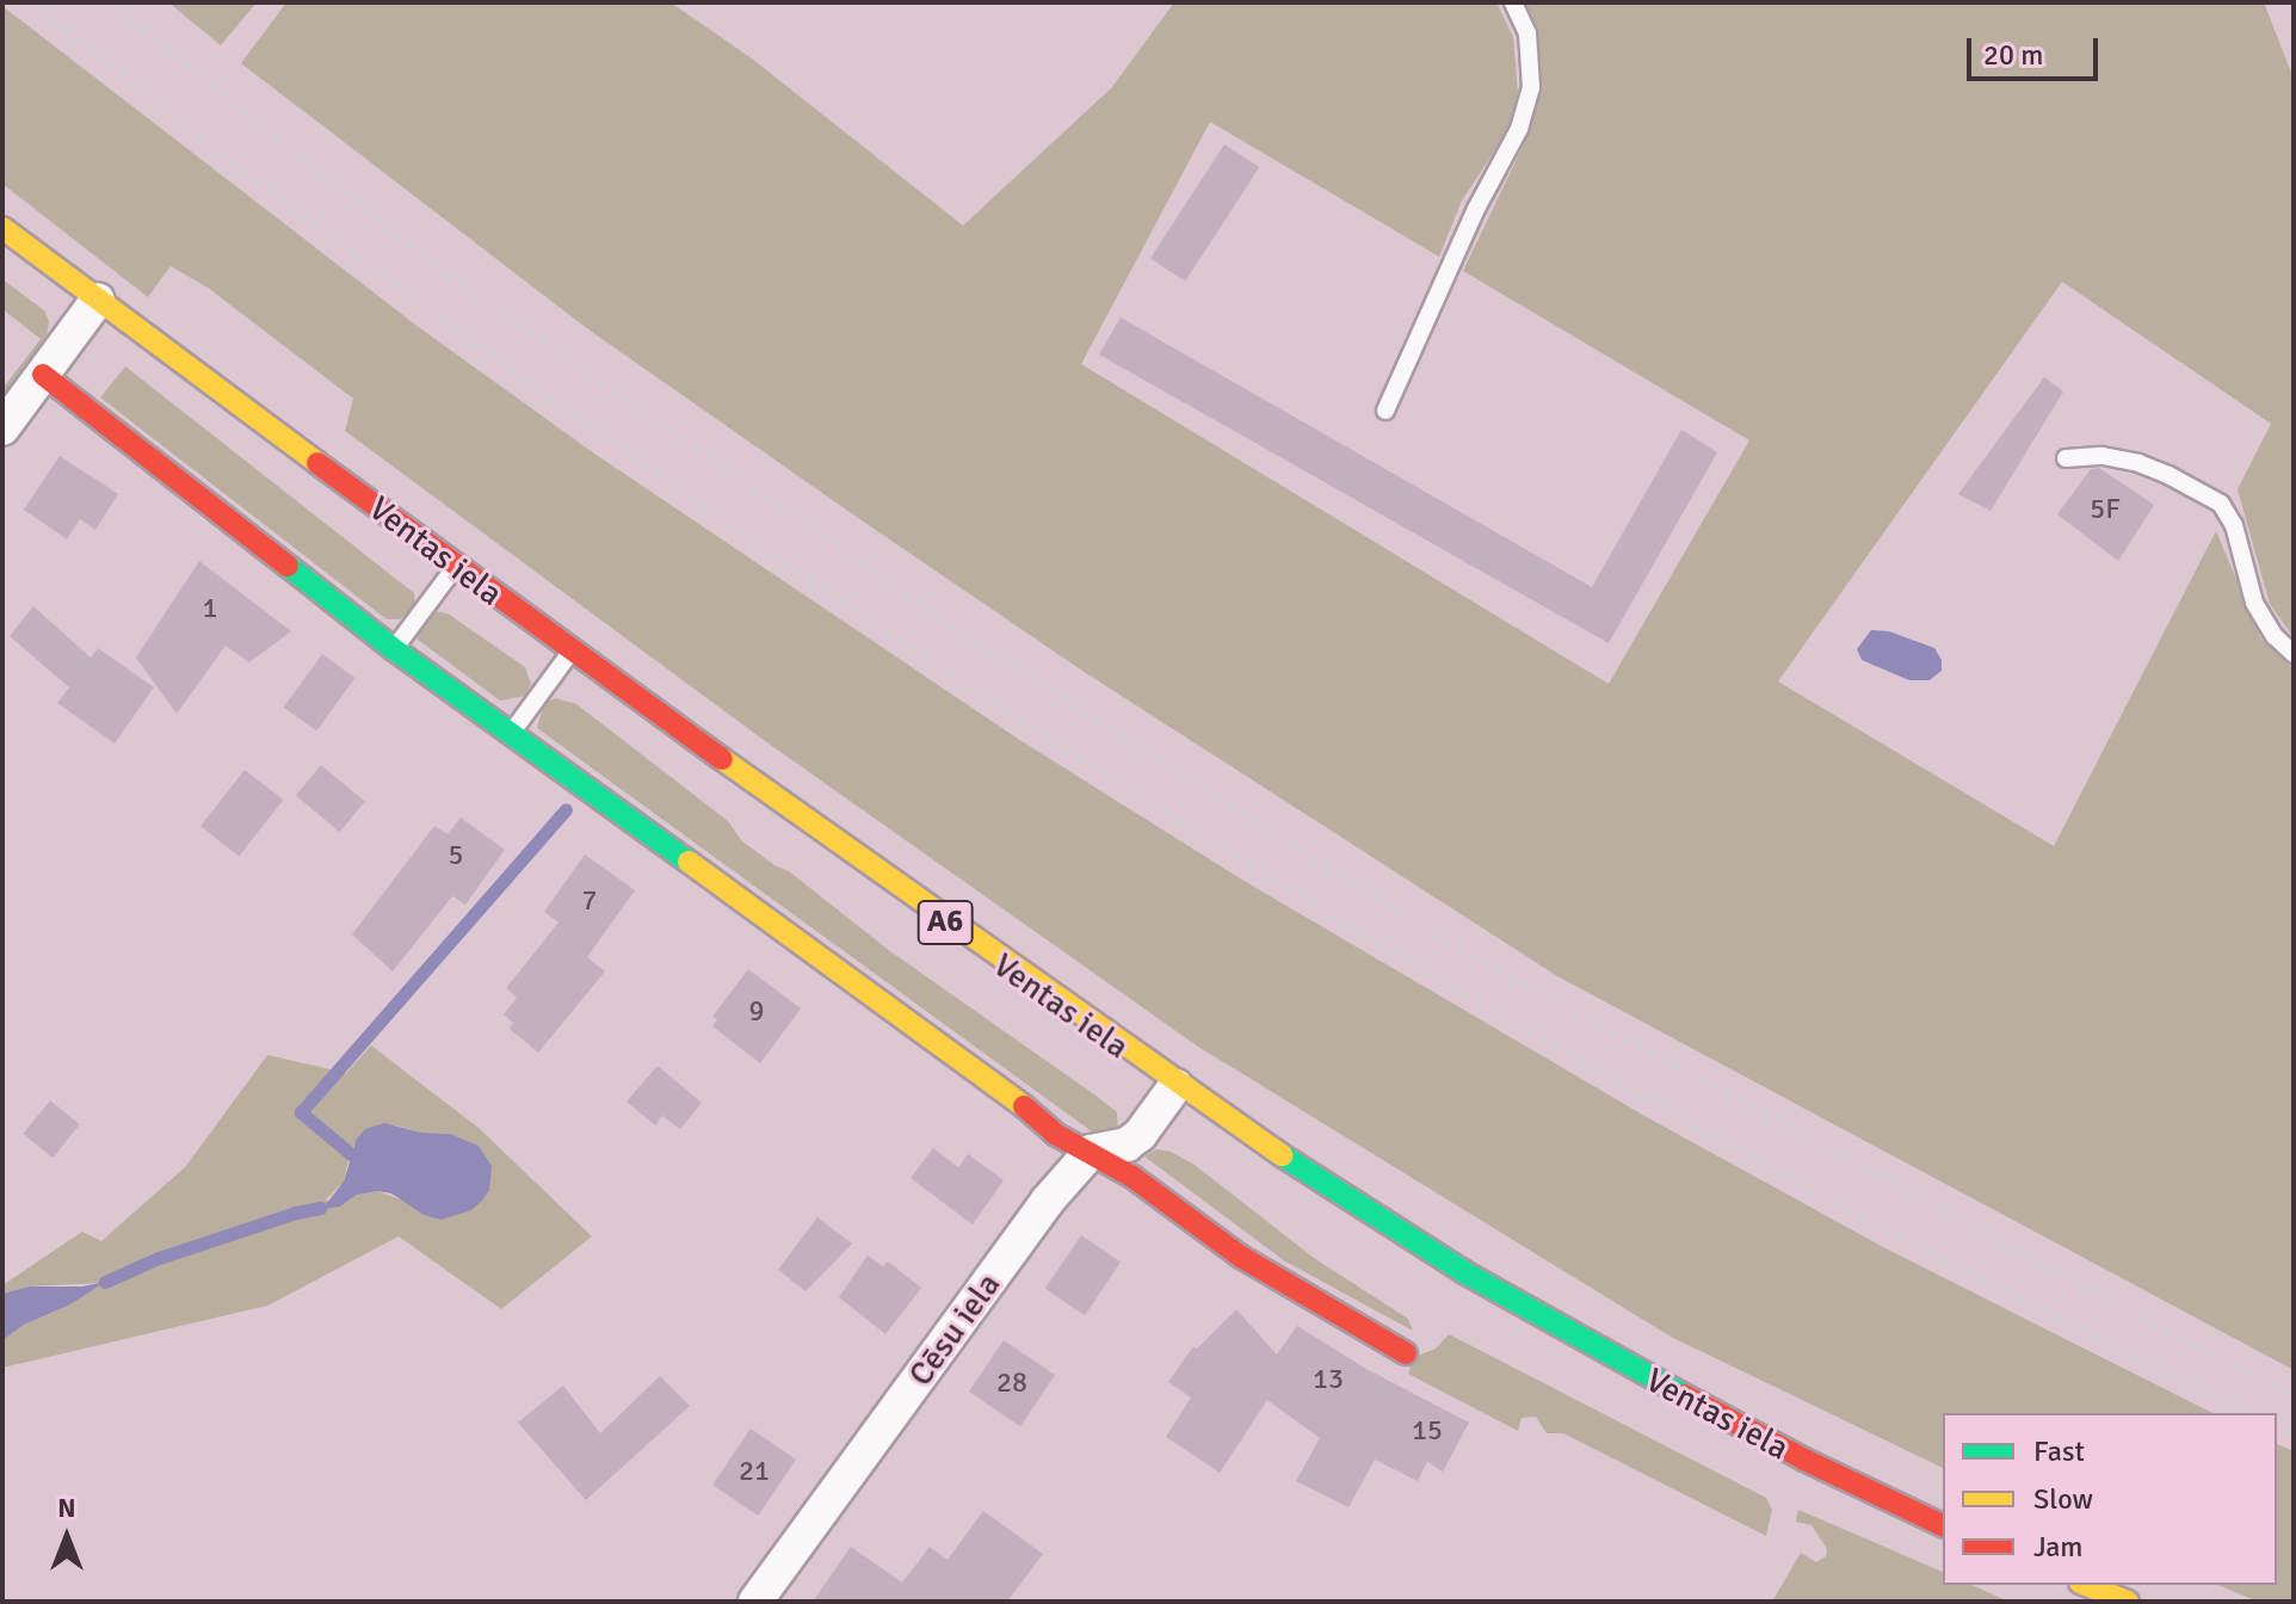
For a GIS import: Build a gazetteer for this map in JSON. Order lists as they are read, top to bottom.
{
  "streets": {
    "main road": ["Ventas iela", "A6"],
    "street": ["Cēsu iela"]
  },
  "house_numbers": [
    "5F",
    "1",
    "5",
    "7",
    "9",
    "13",
    "28",
    "15",
    "21"
  ],
  "legend": ["Fast", "Slow", "Jam"],
  "scale_bar": "20 m",
  "north": "top"
}
